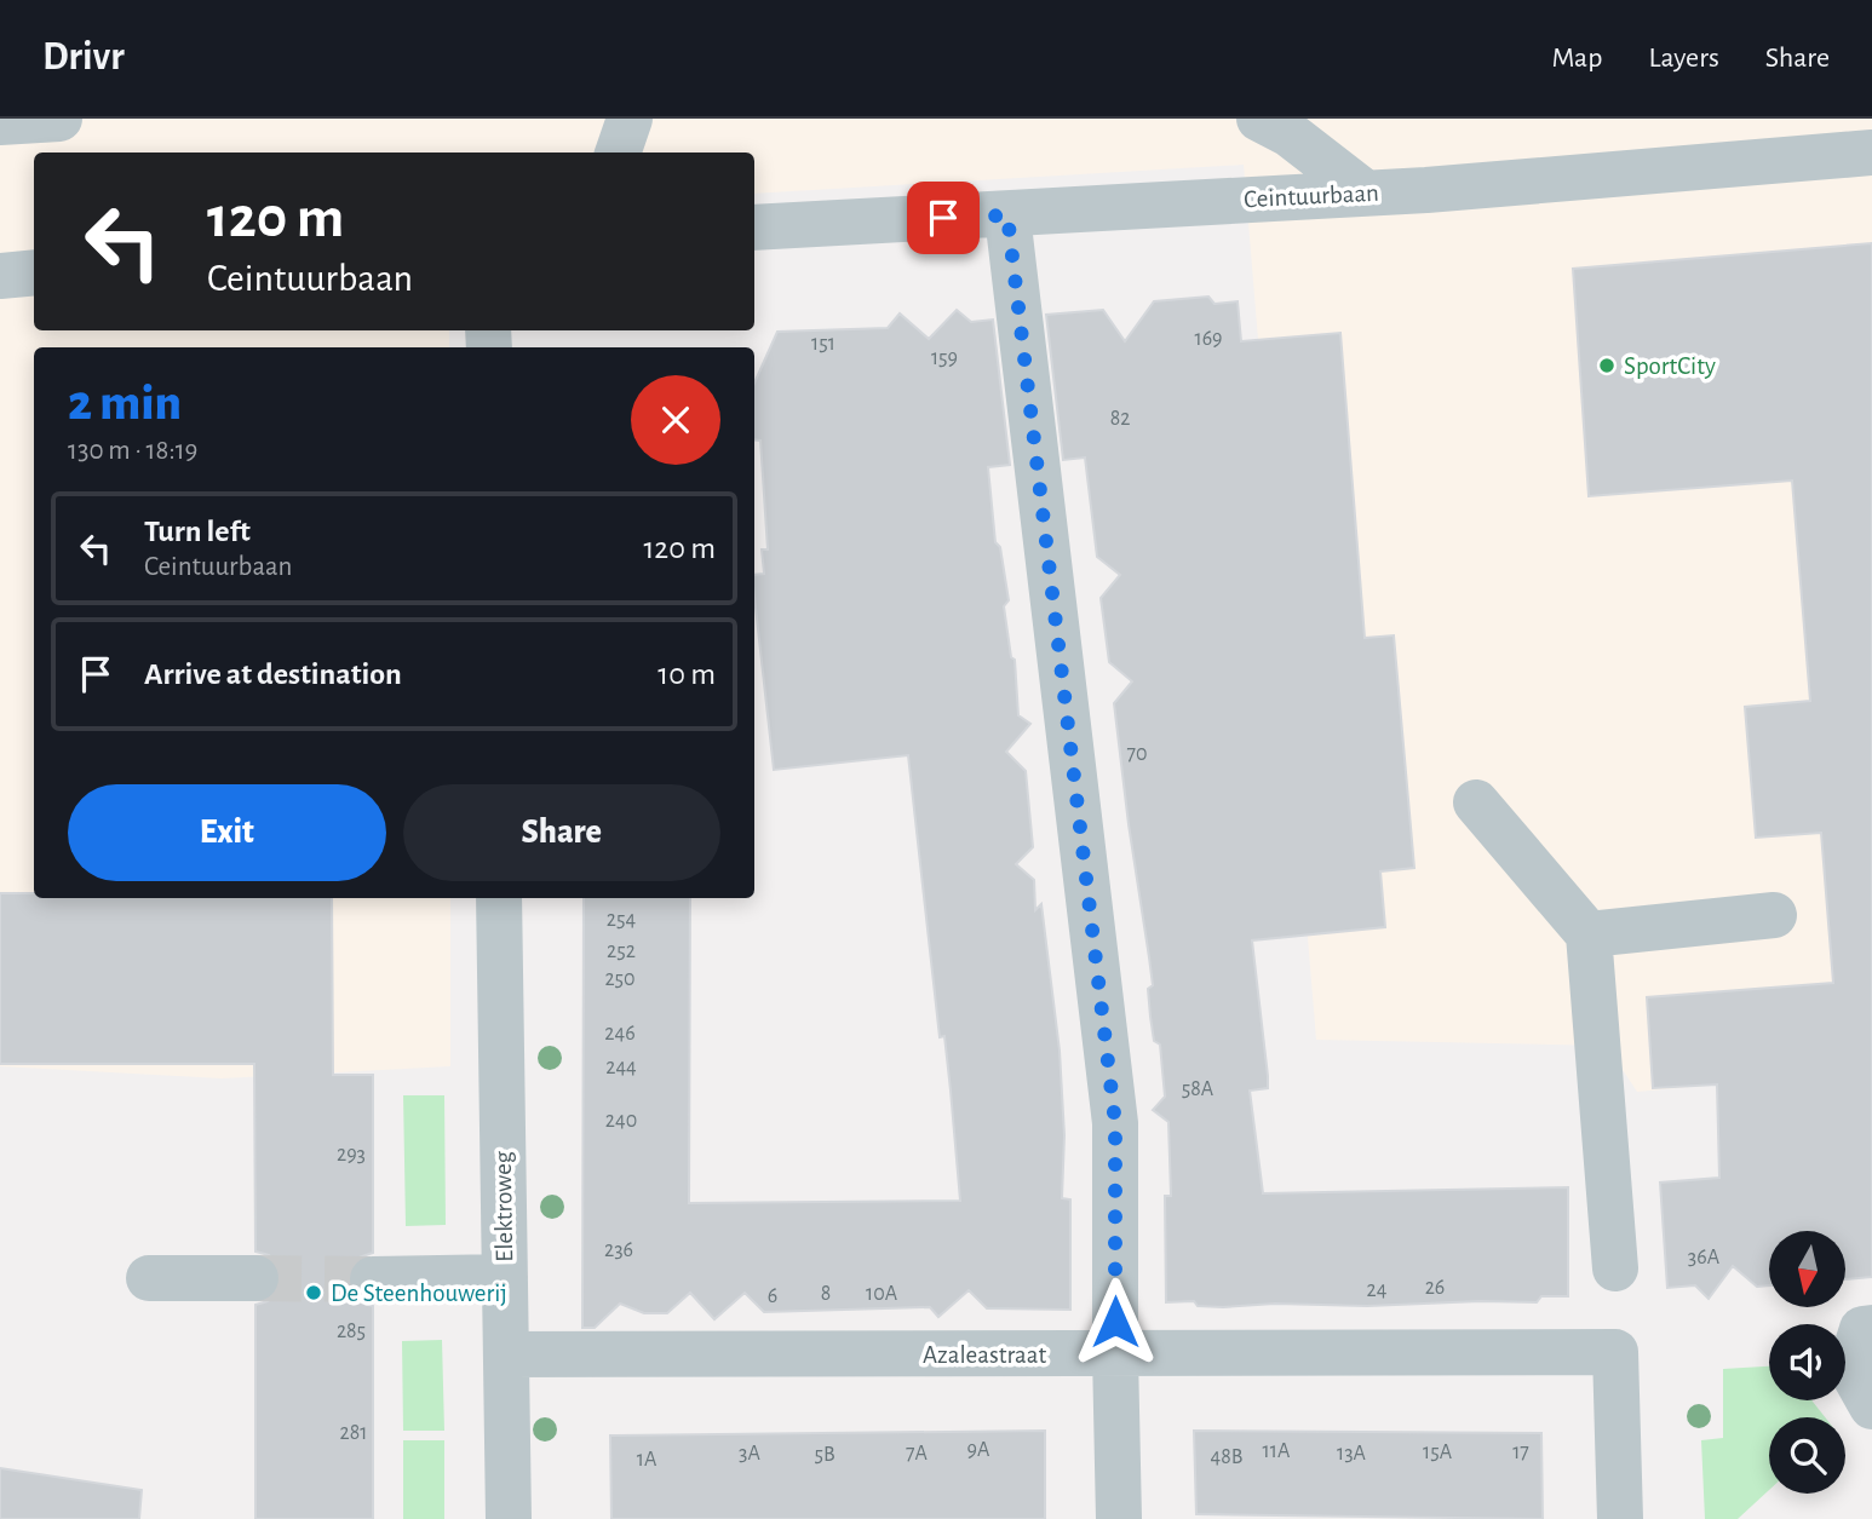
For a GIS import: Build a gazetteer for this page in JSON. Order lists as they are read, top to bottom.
{
  "streets": {
    "street": ["Ceintuurbaan", "Elektroweg", "Azaleastraat"]
  },
  "crossings": [
    ["Elektroweg", "Azaleastraat"]
  ],
  "places": ["SportCity", "De Steenhouwerij"],
  "house_numbers": [
    "169",
    "151",
    "159",
    "82",
    "70",
    "254",
    "252",
    "250",
    "246",
    "244",
    "58A",
    "240",
    "293",
    "236",
    "36A",
    "26",
    "24",
    "8",
    "10A",
    "6",
    "285",
    "281",
    "9A",
    "11A",
    "15A",
    "17",
    "3A",
    "7A",
    "13A",
    "5B",
    "48B",
    "1A"
  ],
  "north": "bottom",
  "page": {
    "header": "Drivr",
    "nav": ["Map", "Layers", "Share"],
    "turn": ["120 m", "Ceintuurbaan"],
    "heading": ["2 min", "130 m · 18:19"],
    "list": [
      {
        "name": "Turn left",
        "note": "Ceintuurbaan",
        "value": "120 m"
      },
      {
        "name": "Arrive at destination",
        "value": "10 m"
      }
    ],
    "buttons": ["Exit", "Share"]
  }
}
